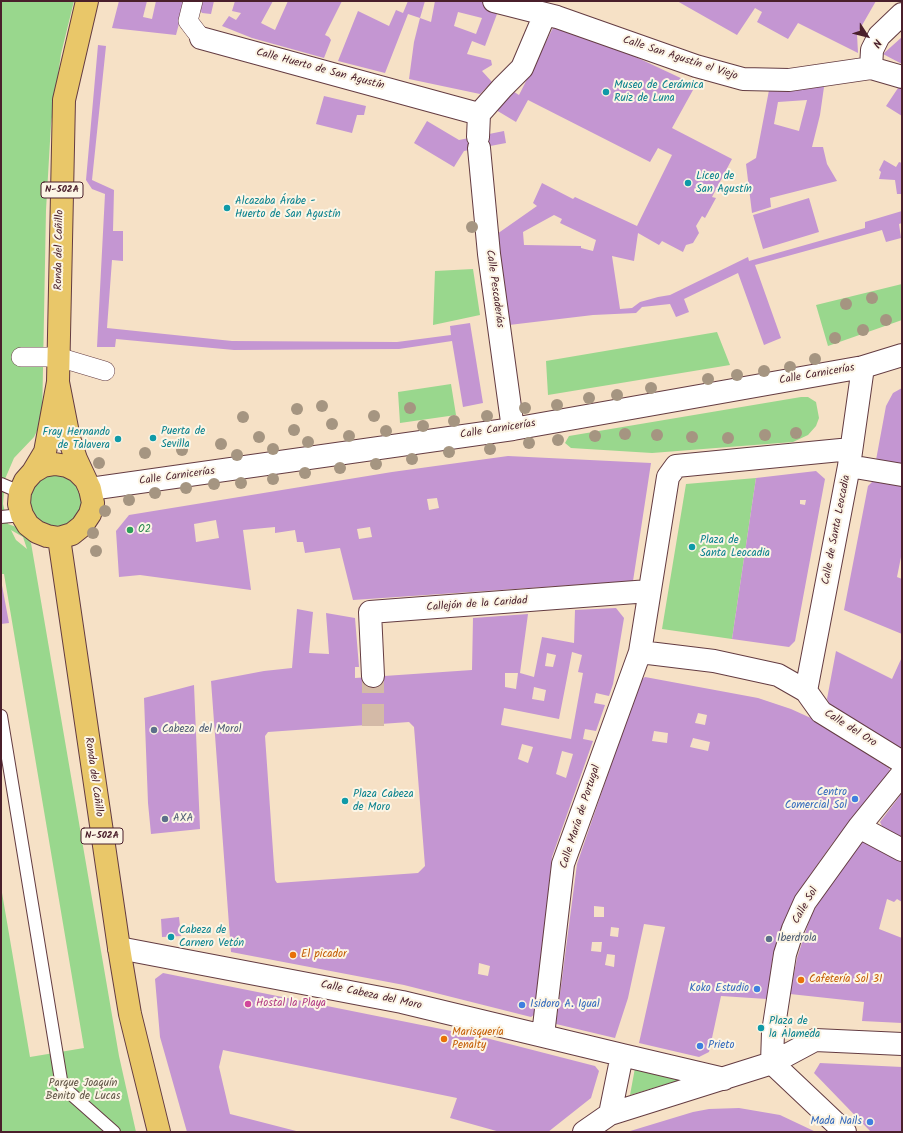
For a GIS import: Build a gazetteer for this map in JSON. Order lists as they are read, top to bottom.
{
  "streets": {
    "main road": ["N-502A", "Ronda del Cañillo"],
    "street": [
      "Calle San Agustín el Viejo",
      "Calle Huerto de San Agustín",
      "Calle Pescaderías",
      "Calle Carnicerías",
      "Calle de Santa Leocadia",
      "Callejón de la Caridad",
      "Calle del Oro",
      "Calle María de Portugal",
      "Calle Sol",
      "Calle Cabeza del Moro"
    ]
  },
  "crossings": [
    ["Calle Huerto de San Agustín", "Calle Pescaderías"],
    ["Ronda del Cañillo", "Calle Carnicerías"],
    ["Ronda del Cañillo", "Calle Cabeza del Moro"],
    ["Calle Pescaderías", "Calle Carnicerías"],
    ["Calle Carnicerías", "Calle de Santa Leocadia"],
    ["Calle de Santa Leocadia", "Calle del Oro"],
    ["Calle del Oro", "Calle María de Portugal"],
    ["Calle María de Portugal", "Calle Cabeza del Moro"]
  ],
  "parks": ["Parque Joaquín Benito de Lucas"],
  "places": [
    "Museo de Cerámica Ruiz de Luna",
    "Liceo de San Agustín",
    "Alcazaba Árabe - Huerto de San Agustín",
    "Puerta de Sevilla",
    "Fray Hernando de Talavera",
    "O2",
    "Plaza de Santa Leocadia",
    "Cabeza del Morol",
    "Centro Comercial Sol",
    "Plaza Cabeza de Moro",
    "AXA",
    "Cabeza de Carnero Vetón",
    "Iberdrola",
    "El picador",
    "Cafetería Sol 31",
    "Koko Estudio",
    "Hostal la Playa",
    "Isidoro A. Igual",
    "Plaza de la Alameda",
    "Marisquería Penalty",
    "Prieto",
    "Mada Nails"
  ],
  "north": "bottom right"
}
